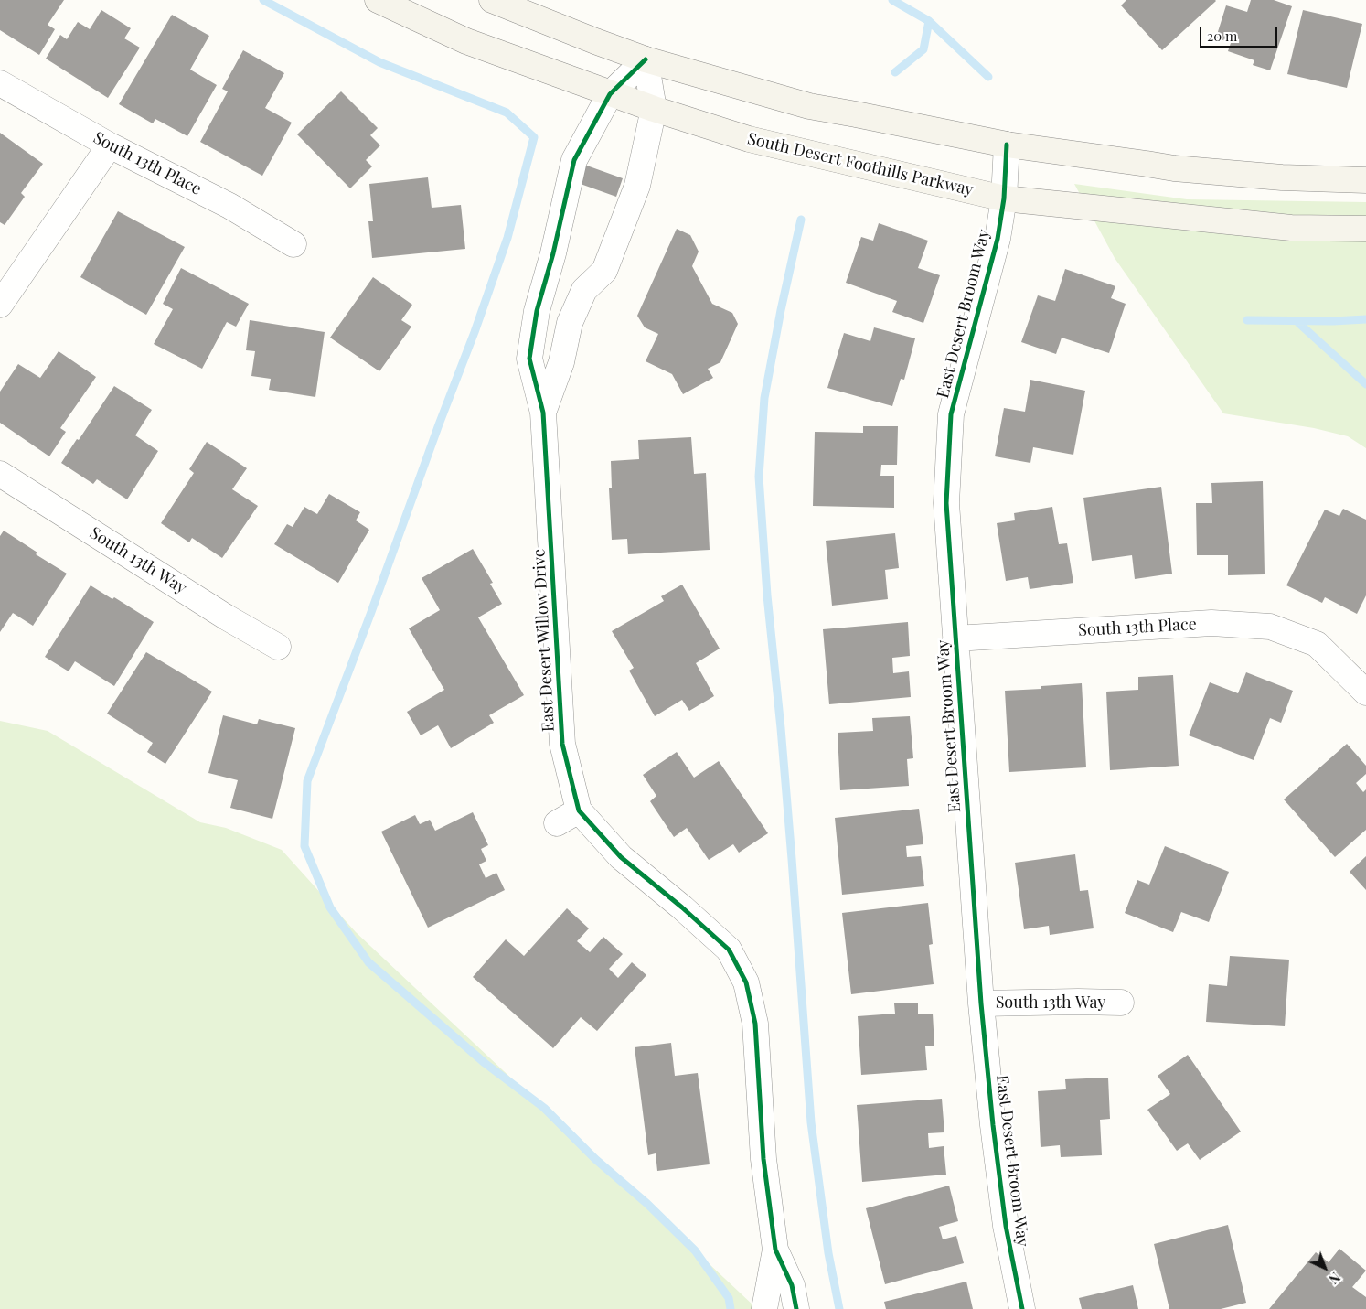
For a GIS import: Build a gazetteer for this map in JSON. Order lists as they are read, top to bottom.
{
  "streets": {
    "street": [
      "South 13th Place",
      "South Desert Foothills Parkway",
      "East Desert Broom Way",
      "South 13th Way",
      "East Desert Willow Drive"
    ]
  },
  "crossings": [
    ["South 13th Place", "East Desert Broom Way"],
    ["South Desert Foothills Parkway", "East Desert Broom Way"],
    ["South Desert Foothills Parkway", "East Desert Willow Drive"],
    ["East Desert Broom Way", "South 13th Way"]
  ],
  "scale_bar": "20 m",
  "north": "bottom right"
}
